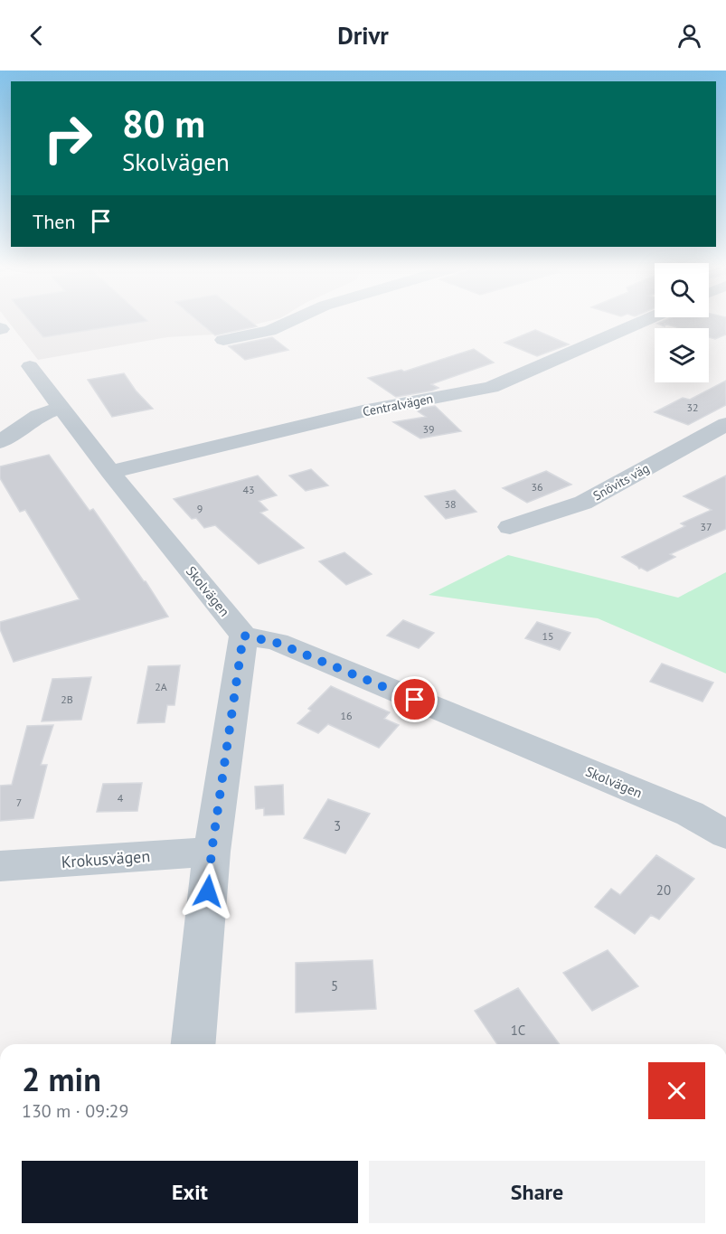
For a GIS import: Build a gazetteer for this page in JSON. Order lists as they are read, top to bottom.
{
  "streets": {
    "street": [
      "Centralvägen",
      "Snövits väg",
      "Skolvägen",
      "Krokusvägen"
    ]
  },
  "crossings": [
    ["Centralvägen", "Skolvägen"]
  ],
  "house_numbers": [
    "32",
    "39",
    "36",
    "43",
    "38",
    "9",
    "37",
    "15",
    "2A",
    "2B",
    "16",
    "4",
    "7",
    "3",
    "20",
    "5",
    "1C"
  ],
  "page": {
    "header": "Drivr",
    "turn": ["80 m", "Skolvägen"],
    "then": "Then",
    "heading": ["2 min", "130 m · 09:29"],
    "buttons": ["Exit", "Share"]
  }
}
